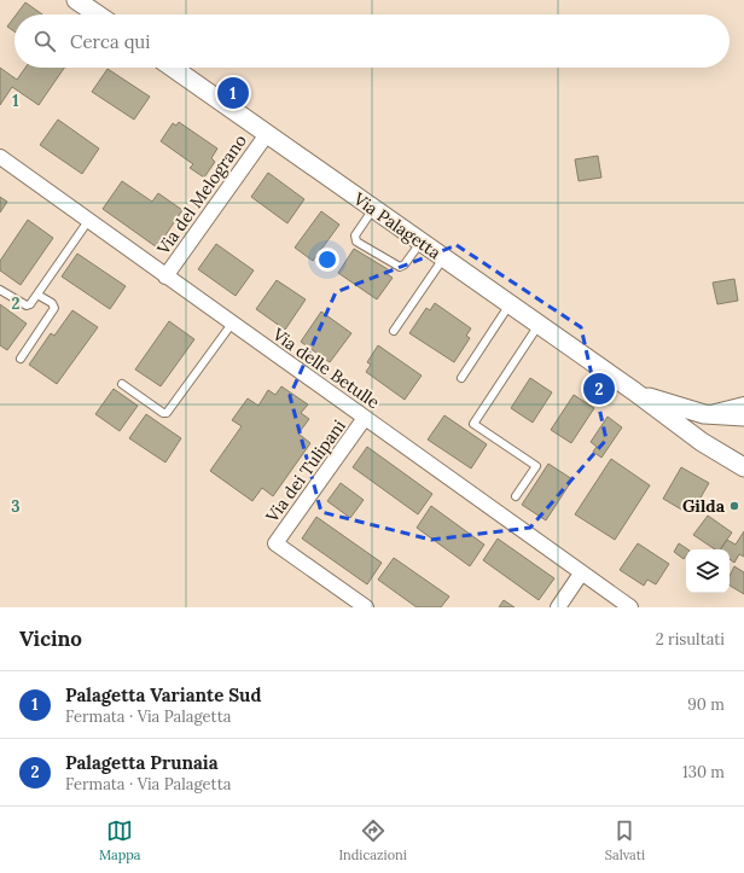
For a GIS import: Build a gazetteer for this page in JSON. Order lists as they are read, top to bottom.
{
  "streets": {
    "street": [
      "Via del Melograno",
      "Via Palagetta",
      "Via delle Betulle",
      "Via dei Tulipani"
    ]
  },
  "crossings": [
    ["Via del Melograno", "Via Palagetta"],
    ["Via del Melograno", "Via delle Betulle"],
    ["Via delle Betulle", "Via dei Tulipani"]
  ],
  "places": ["Gilda"],
  "page": {
    "search": "Cerca qui",
    "pins": ["1", "2"],
    "heading": ["Vicino", "2 risultati"],
    "list": [
      {
        "mark": "1",
        "name": "Palagetta Variante Sud",
        "note": "Fermata · Via Palagetta",
        "value": "90 m"
      },
      {
        "mark": "2",
        "name": "Palagetta Prunaia",
        "note": "Fermata · Via Palagetta",
        "value": "130 m"
      }
    ],
    "nav": ["Mappa", "Indicazioni", "Salvati"]
  },
  "grid": {
    "rows": ["1", "2", "3"]
  }
}
